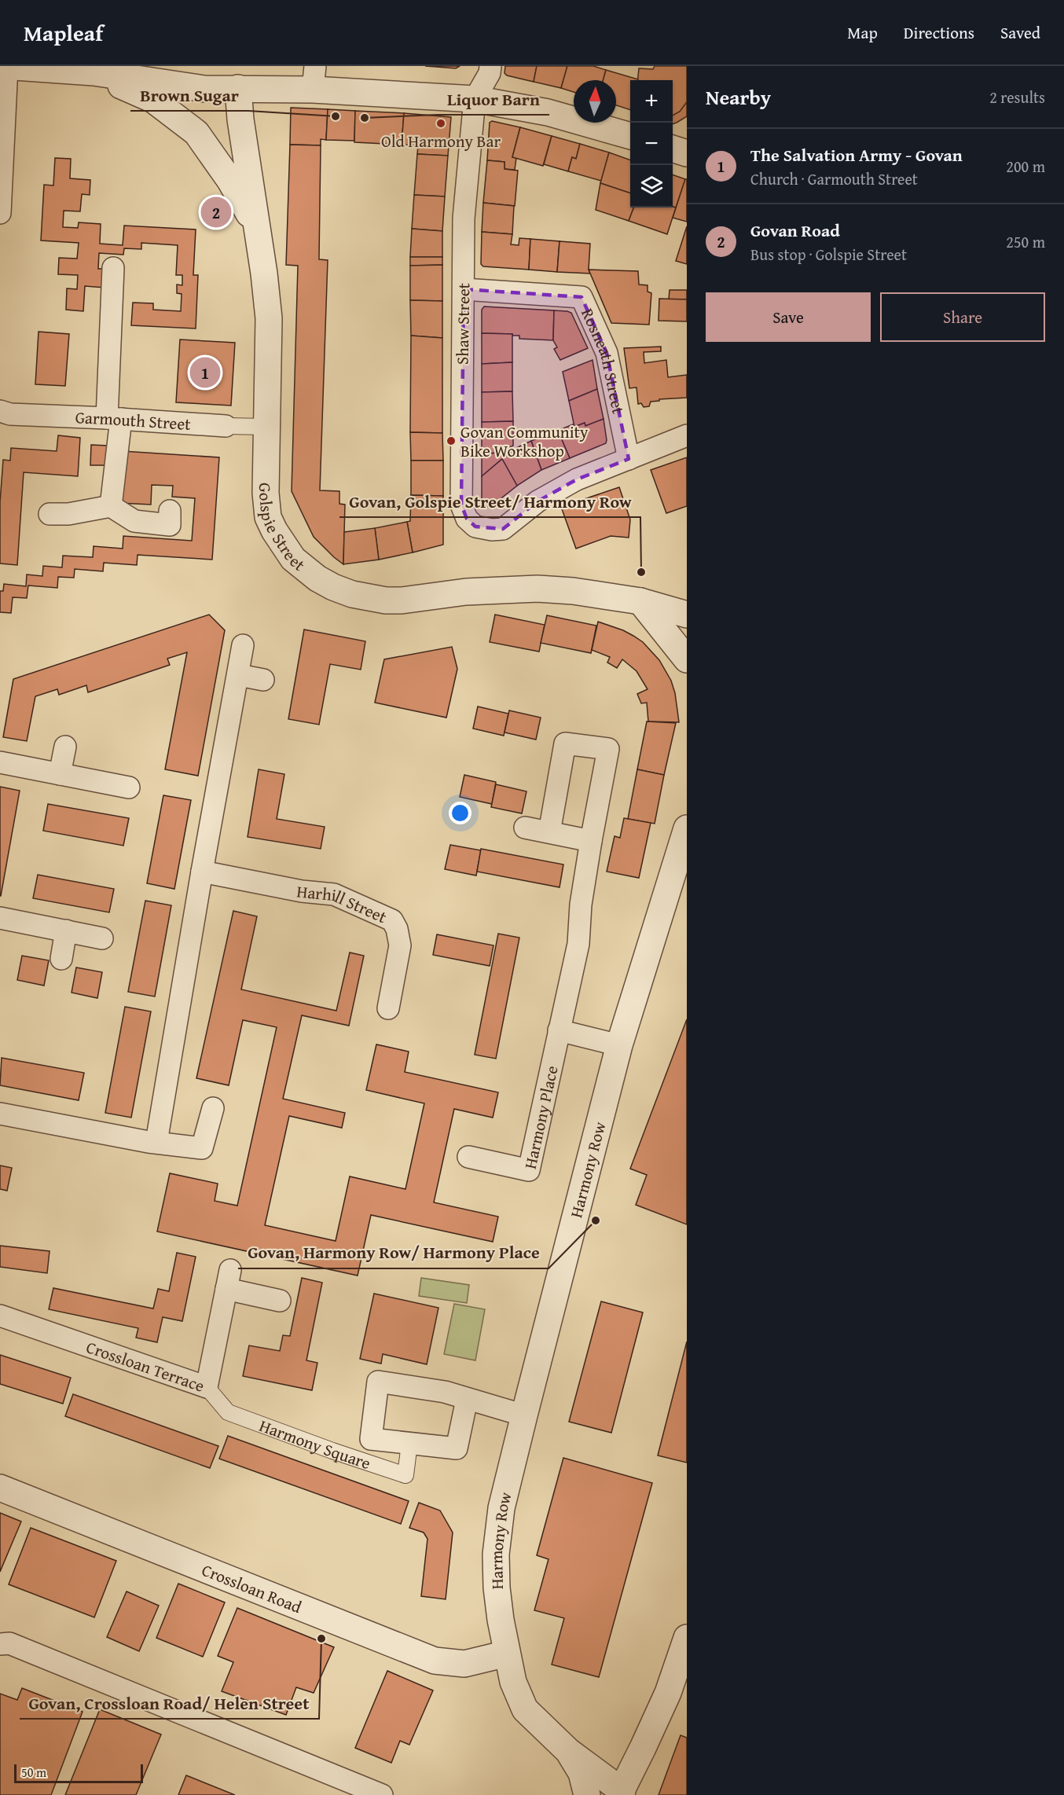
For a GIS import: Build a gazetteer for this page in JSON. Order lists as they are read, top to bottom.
{
  "streets": {
    "street": [
      "Shaw Street",
      "Rosneath Street",
      "Garmouth Street",
      "Golspie Street",
      "Harhill Street",
      "Harmony Place",
      "Harmony Row",
      "Crossloan Terrace",
      "Harmony Square",
      "Crossloan Road"
    ]
  },
  "crossings": [
    ["Shaw Street", "Rosneath Street"],
    ["Garmouth Street", "Golspie Street"],
    ["Harmony Row", "Harmony Square"],
    ["Harmony Row", "Crossloan Road"],
    ["Crossloan Terrace", "Harmony Square"]
  ],
  "places": [
    "Brown Sugar",
    "Liquor Barn",
    "Old Harmony Bar",
    "Govan Community Bike Workshop",
    "Govan, Golspie Street/ Harmony Row",
    "Govan, Harmony Row/ Harmony Place",
    "Govan, Crossloan Road/ Helen Street"
  ],
  "scale_bar": "50 m",
  "north": "top",
  "page": {
    "header": "Mapleaf",
    "nav": ["Map", "Directions", "Saved"],
    "heading": ["Nearby", "2 results"],
    "map_buttons": ["+", "−"],
    "list": [
      {
        "mark": "1",
        "name": "The Salvation Army - Govan",
        "note": "Church · Garmouth Street",
        "value": "200 m"
      },
      {
        "mark": "2",
        "name": "Govan Road",
        "note": "Bus stop · Golspie Street",
        "value": "250 m"
      }
    ],
    "pins": ["2", "1"],
    "buttons": ["Save", "Share"],
    "scale": "50 m"
  }
}
